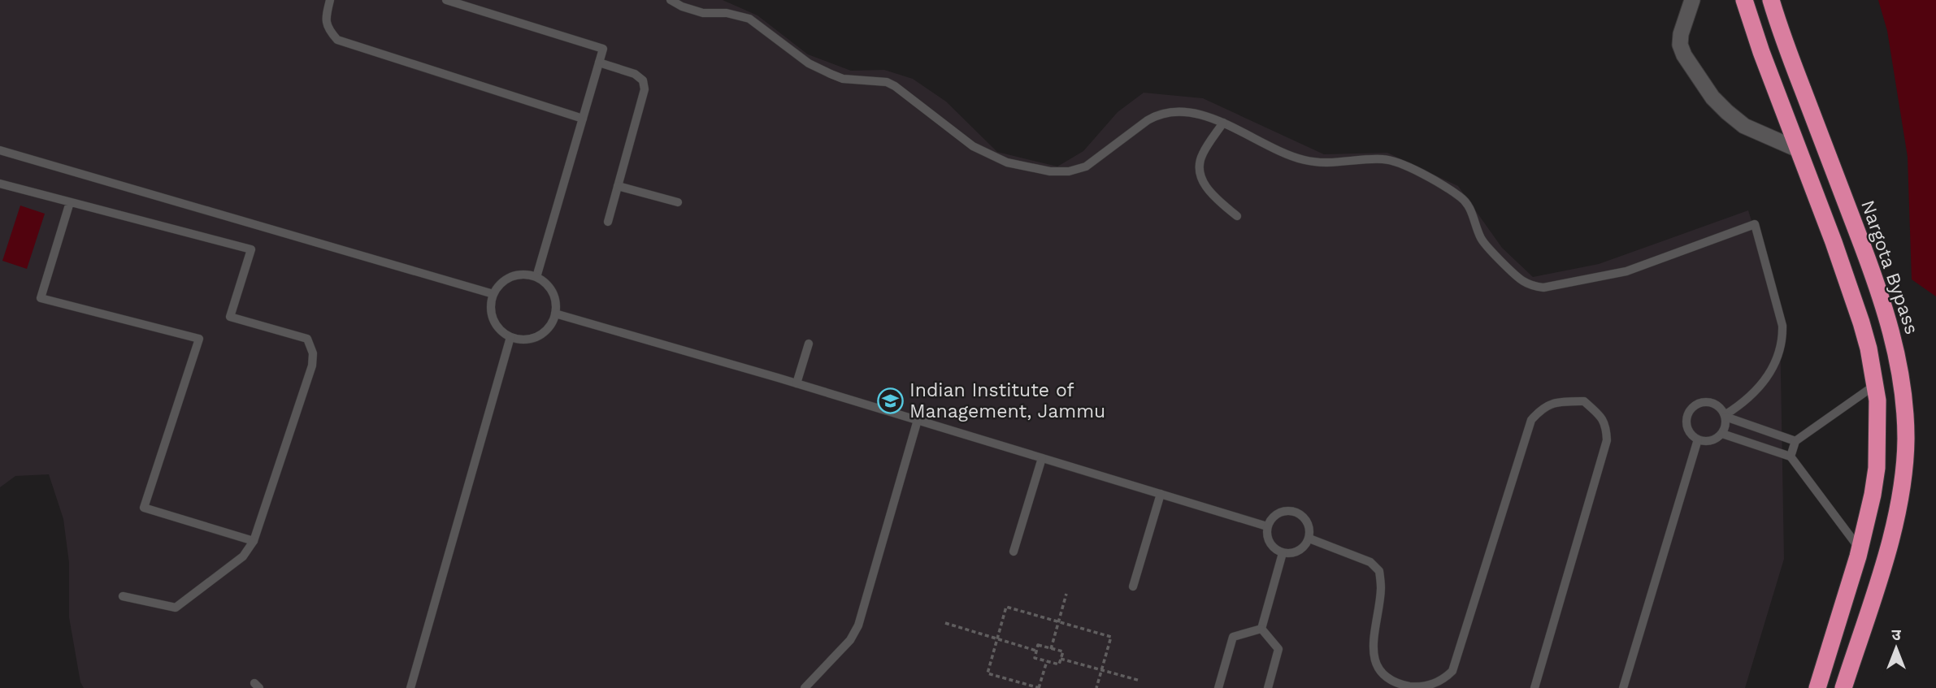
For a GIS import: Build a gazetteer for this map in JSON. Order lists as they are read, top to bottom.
{
  "streets": {
    "highway": ["Nargota Bypass"]
  },
  "places": {
    "school or university": ["Indian Institute of Management, Jammu"]
  },
  "north": "top"
}
